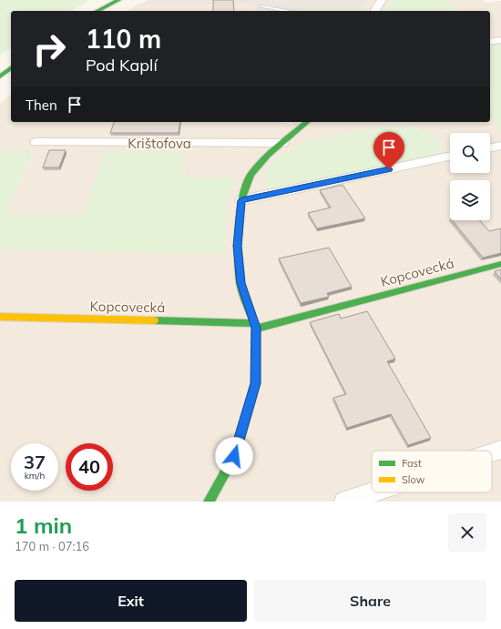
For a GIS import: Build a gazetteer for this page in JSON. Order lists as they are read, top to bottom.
{
  "streets": {
    "street": ["Krištofova", "Kopcovecká"]
  },
  "legend": ["Fast", "Slow"],
  "page": {
    "turn": ["110 m", "Pod Kaplí"],
    "then": "Then",
    "speed": "37 km/h",
    "limit": "40",
    "heading": ["1 min", "170 m · 07:16"],
    "buttons": ["Exit", "Share"]
  }
}
